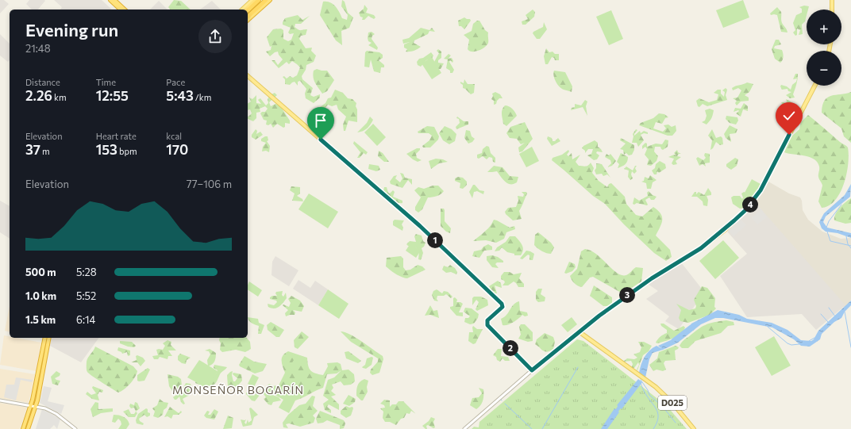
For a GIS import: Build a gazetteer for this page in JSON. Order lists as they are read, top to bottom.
{
  "streets": {
    "main road": ["D025"]
  },
  "districts": ["MONSEÑOR BOGARÍN"],
  "page": {
    "map_buttons": ["+", "−"],
    "heading": ["Evening run", "21:48"],
    "stats": [
      ["Distance", "2.26 km"],
      ["Time", "12:55"],
      ["Pace", "5:43 /km"],
      ["Elevation", "37 m"],
      ["Heart rate", "153 bpm"],
      ["kcal", "170"]
    ],
    "chart": ["Elevation", "77–106 m"],
    "pins": [
      "4",
      "1",
      "3",
      "2"
    ],
    "list": [
      {
        "name": "500 m",
        "note": "5:28"
      },
      {
        "name": "1.0 km",
        "note": "5:52"
      },
      {
        "name": "1.5 km",
        "note": "6:14"
      }
    ]
  }
}
